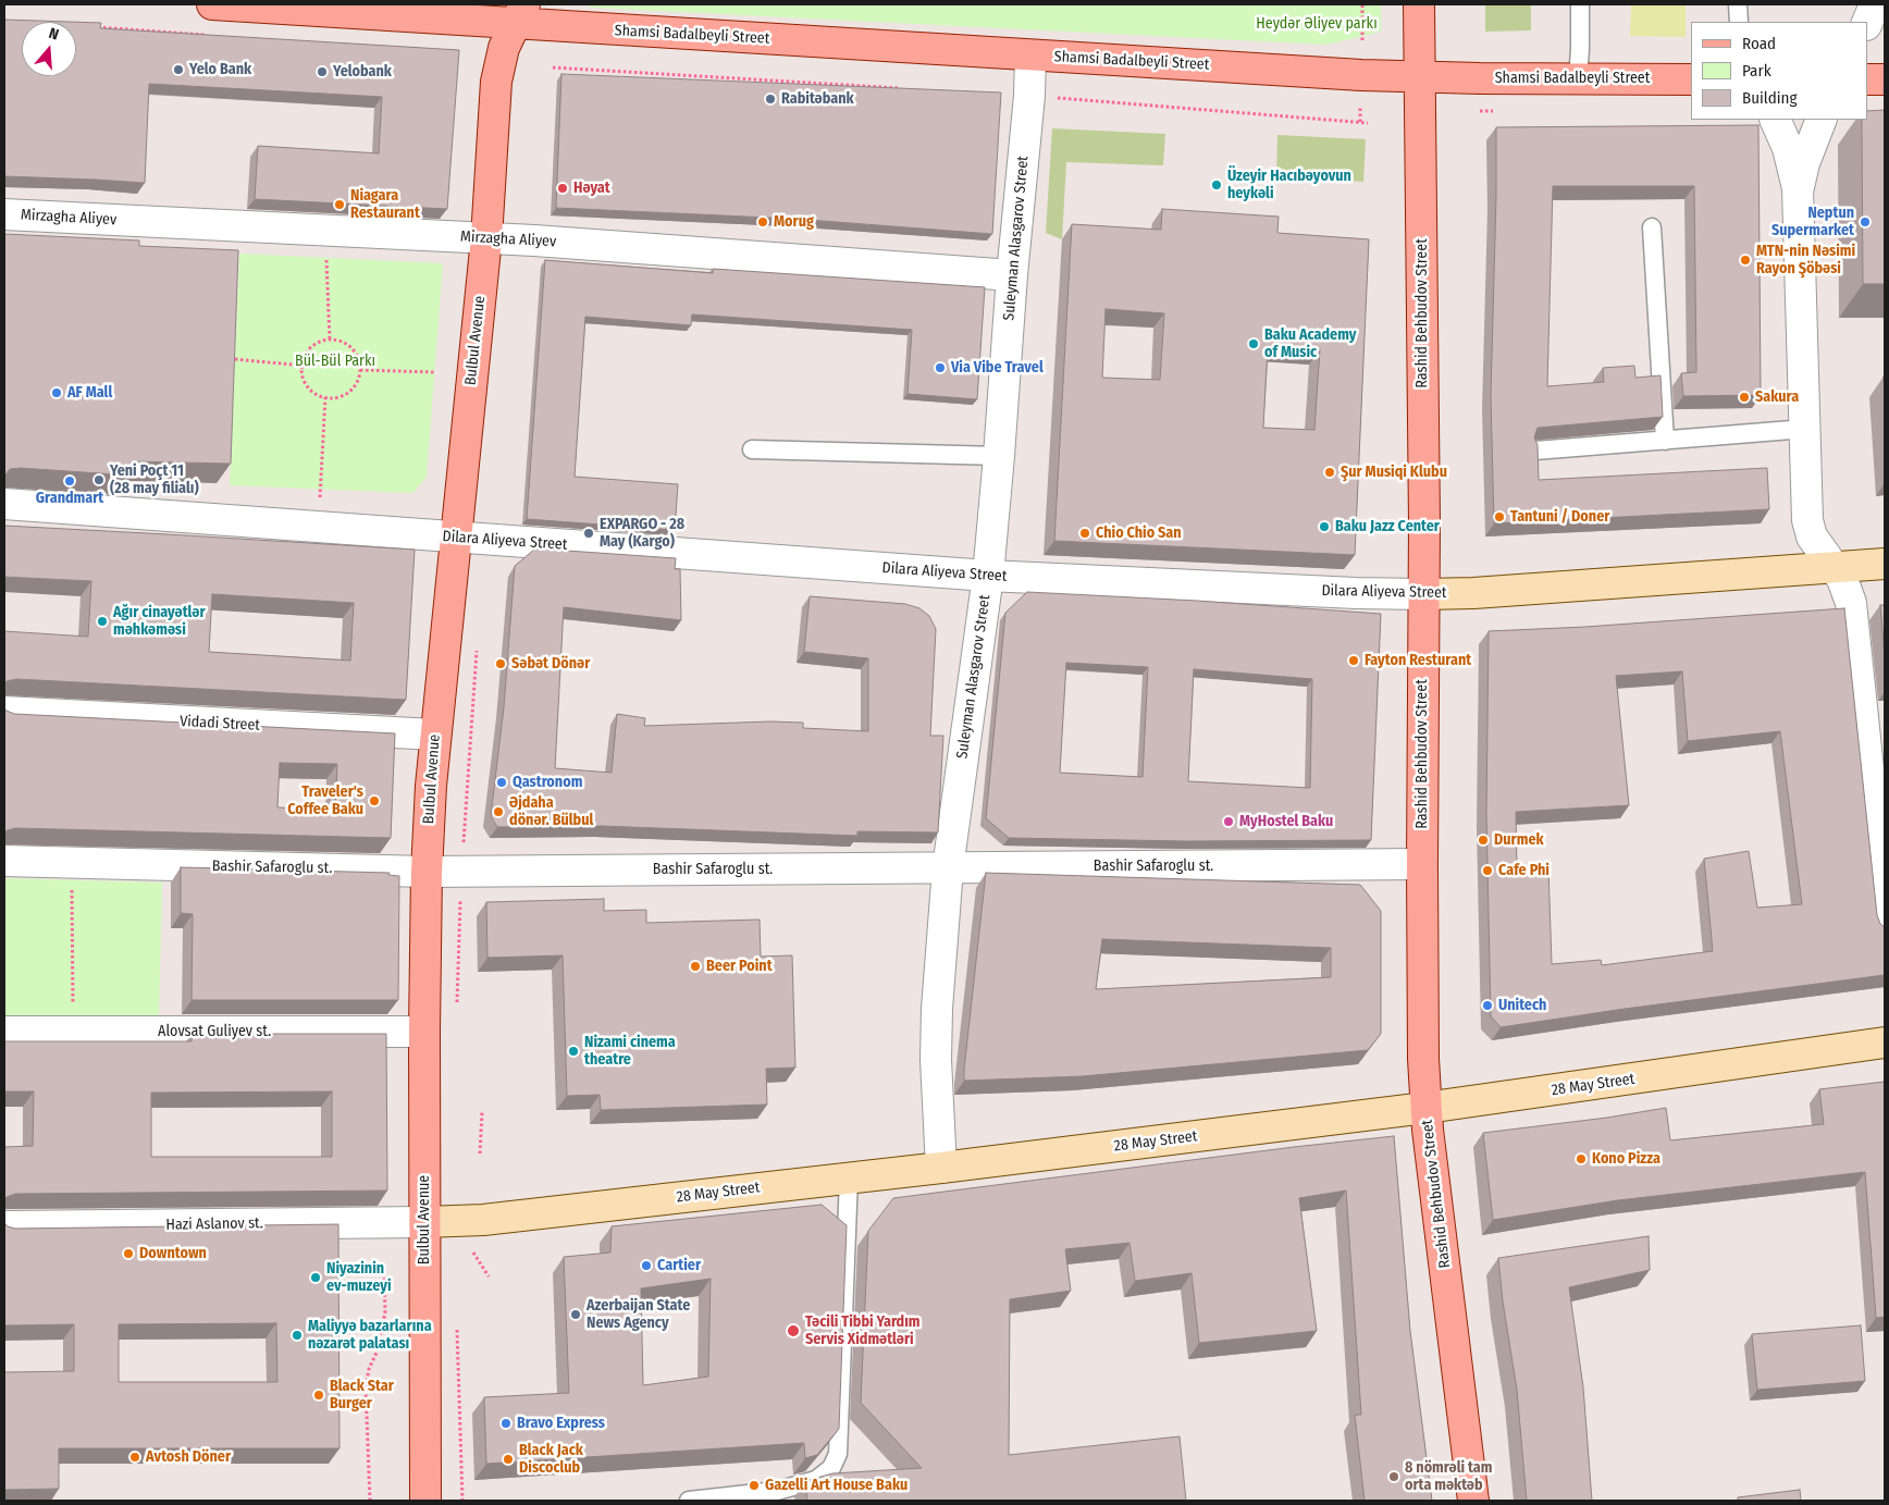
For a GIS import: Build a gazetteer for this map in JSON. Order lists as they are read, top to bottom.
{
  "streets": {
    "main road": [
      "Shamsi Badalbeyli Street",
      "Rashid Behbudov Street",
      "Bulbul Avenue",
      "Dilara Aliyeva Street",
      "28 May Street"
    ],
    "street": [
      "Mirzagha Aliyev",
      "Suleyman Alasgarov Street",
      "Vidadi Street",
      "Bashir Safaroglu st.",
      "Alovsat Guliyev st.",
      "Hazi Aslanov st."
    ]
  },
  "crossings": [
    ["Shamsi Badalbeyli Street", "Suleyman Alasgarov Street"],
    ["Shamsi Badalbeyli Street", "Rashid Behbudov Street"],
    ["Shamsi Badalbeyli Street", "Bulbul Avenue"],
    ["Mirzagha Aliyev", "Suleyman Alasgarov Street"],
    ["Mirzagha Aliyev", "Bulbul Avenue"],
    ["Suleyman Alasgarov Street", "Dilara Aliyeva Street"],
    ["Suleyman Alasgarov Street", "Bashir Safaroglu st."],
    ["Suleyman Alasgarov Street", "28 May Street"],
    ["Rashid Behbudov Street", "Dilara Aliyeva Street"],
    ["Rashid Behbudov Street", "Bashir Safaroglu st."],
    ["Rashid Behbudov Street", "28 May Street"],
    ["Bulbul Avenue", "Dilara Aliyeva Street"],
    ["Bulbul Avenue", "Vidadi Street"],
    ["Bulbul Avenue", "Bashir Safaroglu st."],
    ["Bulbul Avenue", "Alovsat Guliyev st."],
    ["Bulbul Avenue", "28 May Street"],
    ["Bulbul Avenue", "Hazi Aslanov st."],
    ["28 May Street", "Hazi Aslanov st."]
  ],
  "parks": ["Heydər Əliyev parkı", "Bül-Bül Parkı"],
  "places": [
    "Yelo Bank",
    "Yelobank",
    "Rabitəbank",
    "Üzeyir Hacıbəyovun heykəli",
    "Həyat",
    "Niagara Restaurant",
    "Morug",
    "Neptun Supermarket",
    "MTN-nin Nəsimi Rayon Şöbəsi",
    "Baku Academy of Music",
    "Via Vibe Travel",
    "AF Mall",
    "Sakura",
    "Şur Musiqi Klubu",
    "Yeni Poçt 11 (28 may filialı)",
    "Grandmart",
    "Tantuni / Doner",
    "Baku Jazz Center",
    "EXPARGO - 28 May (Kargo)",
    "Chio Chio San",
    "Ağır cinayətlər məhkəməsi",
    "Fayton Resturant",
    "Səbət Dönər",
    "Qastronom",
    "Traveler's Coffee Baku",
    "Əjdaha dönər. Bülbul",
    "MyHostel Baku",
    "Durmek",
    "Cafe Phi",
    "Beer Point",
    "Unitech",
    "Nizami cinema theatre",
    "Kono Pizza",
    "Downtown",
    "Cartier",
    "Niyazinin ev-muzeyi",
    "Azerbaijan State News Agency",
    "Təcili Tibbi Yardım Servis Xidmətləri",
    "Maliyyə bazarlarına nəzarət palatası",
    "Black Star Burger",
    "Bravo Express",
    "Avtosh Döner",
    "Black Jack Discoclub",
    "8 nömrəli tam orta məktəb",
    "Gazelli Art House Baku"
  ],
  "legend": ["Road", "Park", "Building"],
  "north": "top"
}
